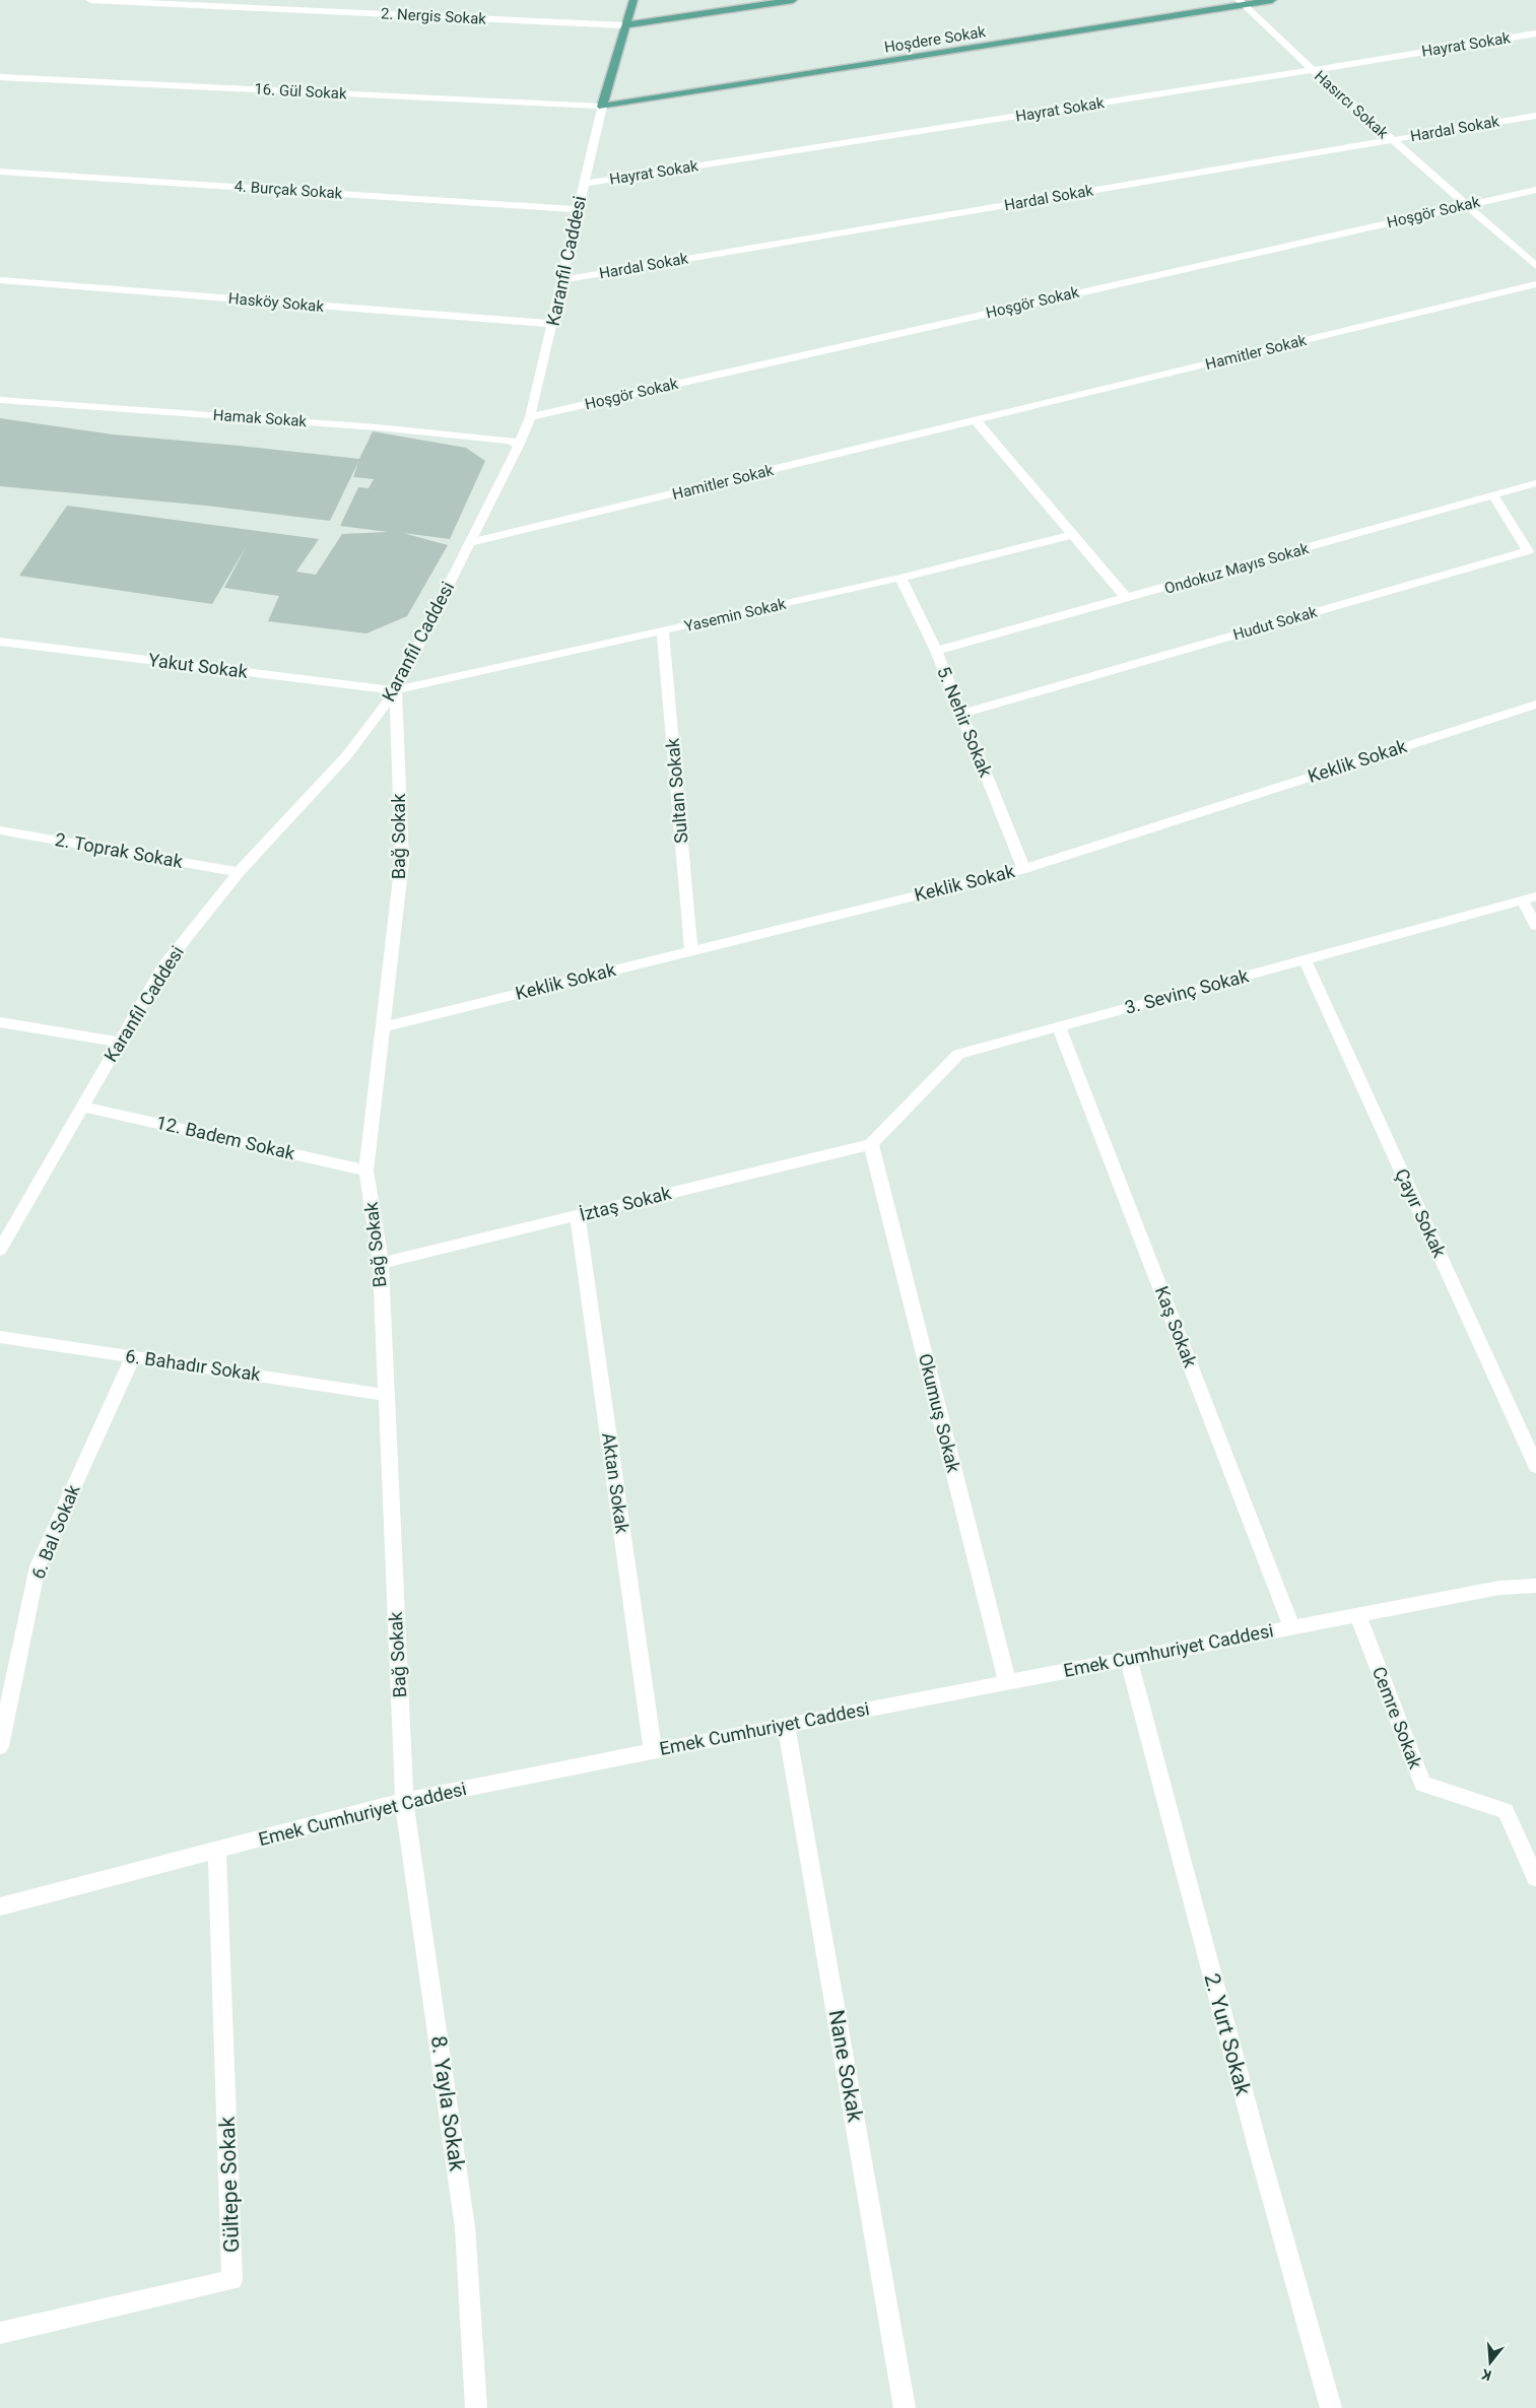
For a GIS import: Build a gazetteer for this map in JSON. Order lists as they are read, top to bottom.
{
  "streets": {
    "main road": ["Hoşdere Sokak", "Karanfil Caddesi"],
    "street": [
      "2. Nergis Sokak",
      "Hayrat Sokak",
      "16. Gül Sokak",
      "Hasırcı Sokak",
      "Hardal Sokak",
      "4. Burçak Sokak",
      "Hoşgör Sokak",
      "Hasköy Sokak",
      "Hamitler Sokak",
      "Hamak Sokak",
      "Ondokuz Mayıs Sokak",
      "Yasemin Sokak",
      "Hudut Sokak",
      "Yakut Sokak",
      "5. Nehir Sokak",
      "Keklik Sokak",
      "Sultan Sokak",
      "Bağ Sokak",
      "2. Toprak Sokak",
      "3. Sevinç Sokak",
      "12. Badem Sokak",
      "İztaş Sokak",
      "Çayır Sokak",
      "Kaş Sokak",
      "6. Bahadır Sokak",
      "Okumuş Sokak",
      "Aktan Sokak",
      "6. Bal Sokak",
      "Emek Cumhuriyet Caddesi",
      "Cemre Sokak",
      "2. Yurt Sokak",
      "Nane Sokak",
      "8. Yayla Sokak",
      "Gültepe Sokak"
    ]
  },
  "crossings": [
    ["2. Nergis Sokak", "Karanfil Caddesi"],
    ["Hoşdere Sokak", "16. Gül Sokak"],
    ["Hoşdere Sokak", "Hasırcı Sokak"],
    ["Hoşdere Sokak", "Karanfil Caddesi"],
    ["Hayrat Sokak", "Hasırcı Sokak"],
    ["Hayrat Sokak", "Karanfil Caddesi"],
    ["16. Gül Sokak", "Karanfil Caddesi"],
    ["Hasırcı Sokak", "Hardal Sokak"],
    ["Hasırcı Sokak", "Hoşgör Sokak"],
    ["Hardal Sokak", "Karanfil Caddesi"],
    ["4. Burçak Sokak", "Karanfil Caddesi"],
    ["Hoşgör Sokak", "Karanfil Caddesi"],
    ["Karanfil Caddesi", "Hasköy Sokak"],
    ["Karanfil Caddesi", "Hamitler Sokak"],
    ["Karanfil Caddesi", "Hamak Sokak"],
    ["Karanfil Caddesi", "Yasemin Sokak"],
    ["Karanfil Caddesi", "Yakut Sokak"],
    ["Karanfil Caddesi", "Bağ Sokak"],
    ["Karanfil Caddesi", "2. Toprak Sokak"],
    ["Karanfil Caddesi", "12. Badem Sokak"],
    ["Ondokuz Mayıs Sokak", "Hudut Sokak"],
    ["Ondokuz Mayıs Sokak", "5. Nehir Sokak"],
    ["Yasemin Sokak", "Yakut Sokak"],
    ["Yasemin Sokak", "5. Nehir Sokak"],
    ["Yasemin Sokak", "Sultan Sokak"],
    ["Yasemin Sokak", "Bağ Sokak"],
    ["Hudut Sokak", "5. Nehir Sokak"],
    ["Yakut Sokak", "Bağ Sokak"],
    ["5. Nehir Sokak", "Keklik Sokak"],
    ["Keklik Sokak", "Sultan Sokak"],
    ["Keklik Sokak", "Bağ Sokak"],
    ["Bağ Sokak", "12. Badem Sokak"],
    ["Bağ Sokak", "İztaş Sokak"],
    ["Bağ Sokak", "6. Bahadır Sokak"],
    ["Bağ Sokak", "Emek Cumhuriyet Caddesi"],
    ["Bağ Sokak", "8. Yayla Sokak"],
    ["3. Sevinç Sokak", "İztaş Sokak"],
    ["3. Sevinç Sokak", "Çayır Sokak"],
    ["3. Sevinç Sokak", "Kaş Sokak"],
    ["3. Sevinç Sokak", "Okumuş Sokak"],
    ["İztaş Sokak", "Okumuş Sokak"],
    ["İztaş Sokak", "Aktan Sokak"],
    ["Kaş Sokak", "Emek Cumhuriyet Caddesi"],
    ["6. Bahadır Sokak", "6. Bal Sokak"],
    ["Okumuş Sokak", "Emek Cumhuriyet Caddesi"],
    ["Aktan Sokak", "Emek Cumhuriyet Caddesi"],
    ["Emek Cumhuriyet Caddesi", "Cemre Sokak"],
    ["Emek Cumhuriyet Caddesi", "2. Yurt Sokak"],
    ["Emek Cumhuriyet Caddesi", "Nane Sokak"],
    ["Emek Cumhuriyet Caddesi", "8. Yayla Sokak"],
    ["Emek Cumhuriyet Caddesi", "Gültepe Sokak"]
  ],
  "north": "bottom"
}
